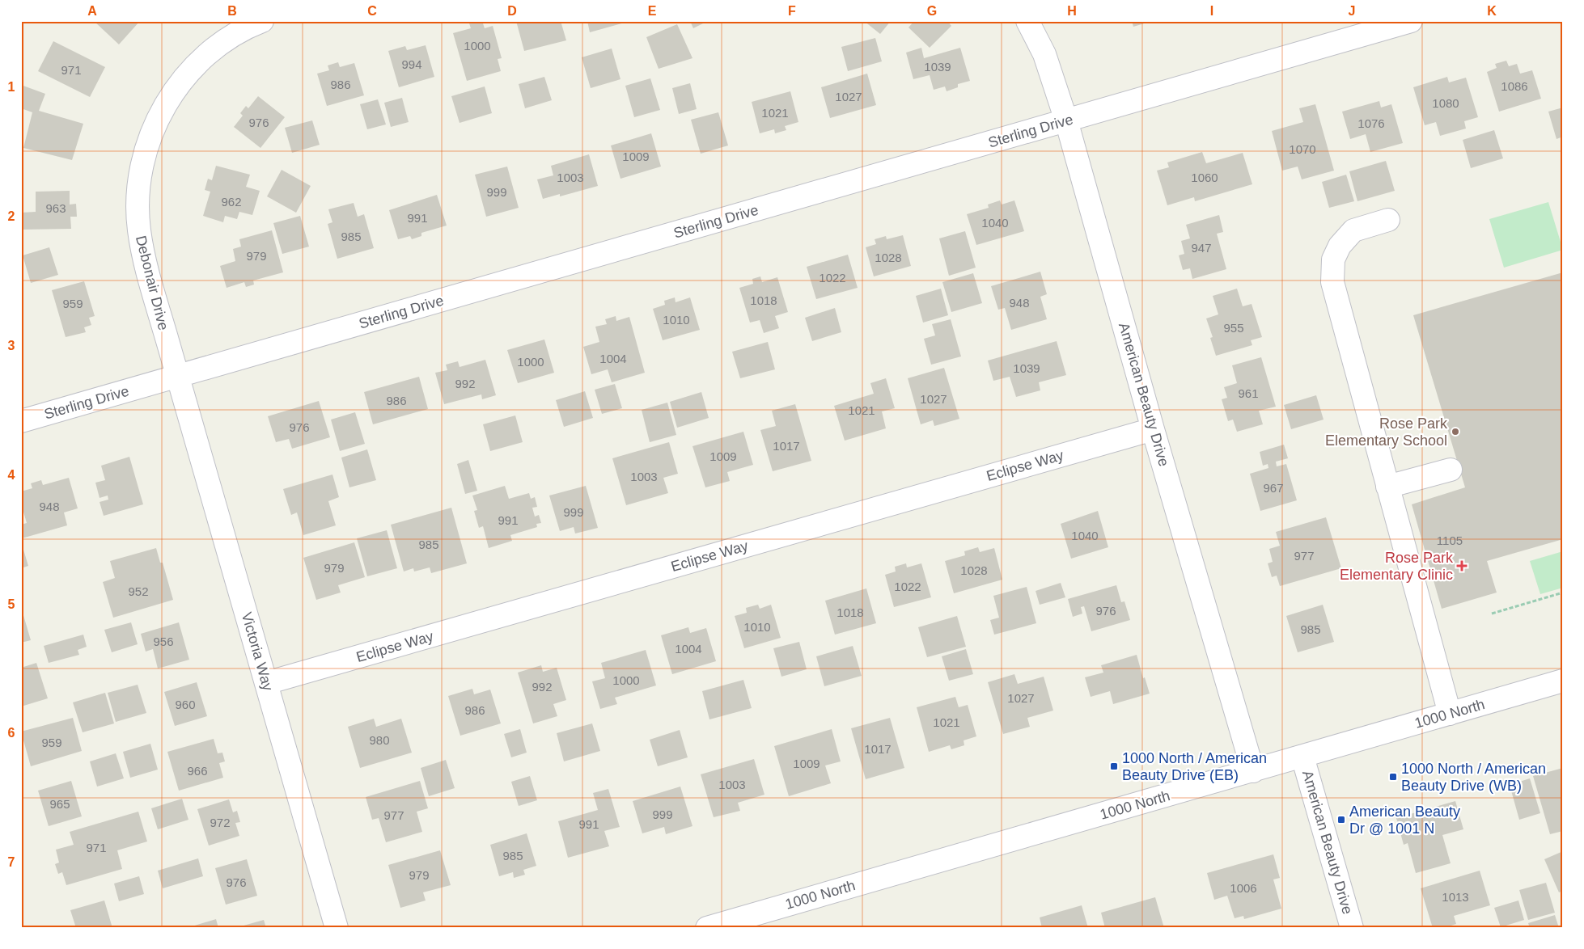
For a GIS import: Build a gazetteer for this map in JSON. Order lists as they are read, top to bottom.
{
  "streets": {
    "street": [
      "Sterling Drive",
      "Debonair Drive",
      "American Beauty Drive",
      "Eclipse Way",
      "Victoria Way",
      "1000 North"
    ]
  },
  "crossings": [
    ["Sterling Drive", "Debonair Drive"],
    ["Sterling Drive", "American Beauty Drive"],
    ["Sterling Drive", "Victoria Way"],
    ["Debonair Drive", "Victoria Way"],
    ["American Beauty Drive", "Eclipse Way"],
    ["American Beauty Drive", "1000 North"],
    ["Eclipse Way", "Victoria Way"]
  ],
  "places": {
    "other": ["Rose Park Elementary School"],
    "health": ["Rose Park Elementary Clinic"],
    "transit": ["1000 North / American Beauty Drive (EB)", "1000 North / American Beauty Drive (WB)", "American Beauty Dr @ 1001 N"]
  },
  "house_numbers": [
    "1000",
    "994",
    "1039",
    "971",
    "986",
    "1086",
    "1027",
    "1080",
    "1021",
    "976",
    "1076",
    "1070",
    "1009",
    "1003",
    "1060",
    "999",
    "962",
    "963",
    "991",
    "1040",
    "985",
    "947",
    "979",
    "1028",
    "1022",
    "1018",
    "948",
    "959",
    "1010",
    "955",
    "1004",
    "1000",
    "1039",
    "992",
    "961",
    "1027",
    "986",
    "1021",
    "976",
    "1017",
    "1009",
    "1003",
    "967",
    "948",
    "999",
    "991",
    "1040",
    "1105",
    "985",
    "977",
    "979",
    "1028",
    "1022",
    "952",
    "976",
    "1018",
    "1010",
    "985",
    "956",
    "1004",
    "1000",
    "992",
    "1027",
    "960",
    "986",
    "1021",
    "980",
    "959",
    "1017",
    "1009",
    "966",
    "1003",
    "965",
    "999",
    "977",
    "972",
    "991",
    "971",
    "985",
    "979",
    "976",
    "1006",
    "1013"
  ],
  "grid": {
    "columns": [
      "A",
      "B",
      "C",
      "D",
      "E",
      "F",
      "G",
      "H",
      "I",
      "J",
      "K"
    ],
    "rows": [
      "1",
      "2",
      "3",
      "4",
      "5",
      "6",
      "7"
    ]
  }
}
